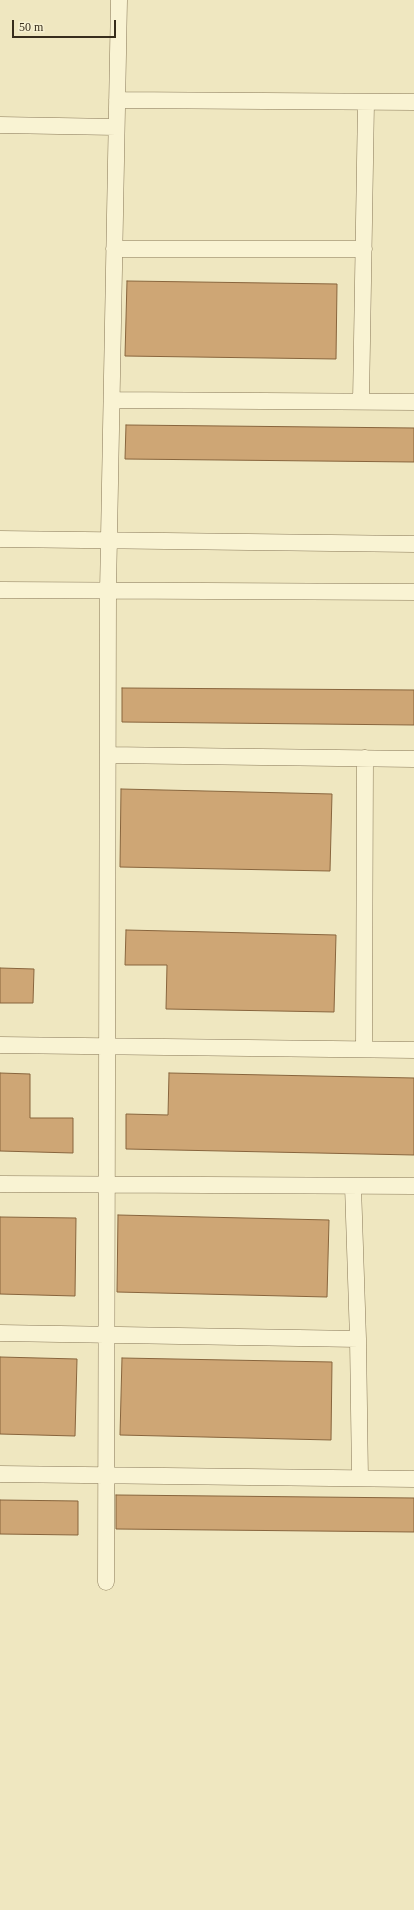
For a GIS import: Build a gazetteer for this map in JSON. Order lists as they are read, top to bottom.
{
  "scale_bar": "50 m"
}
